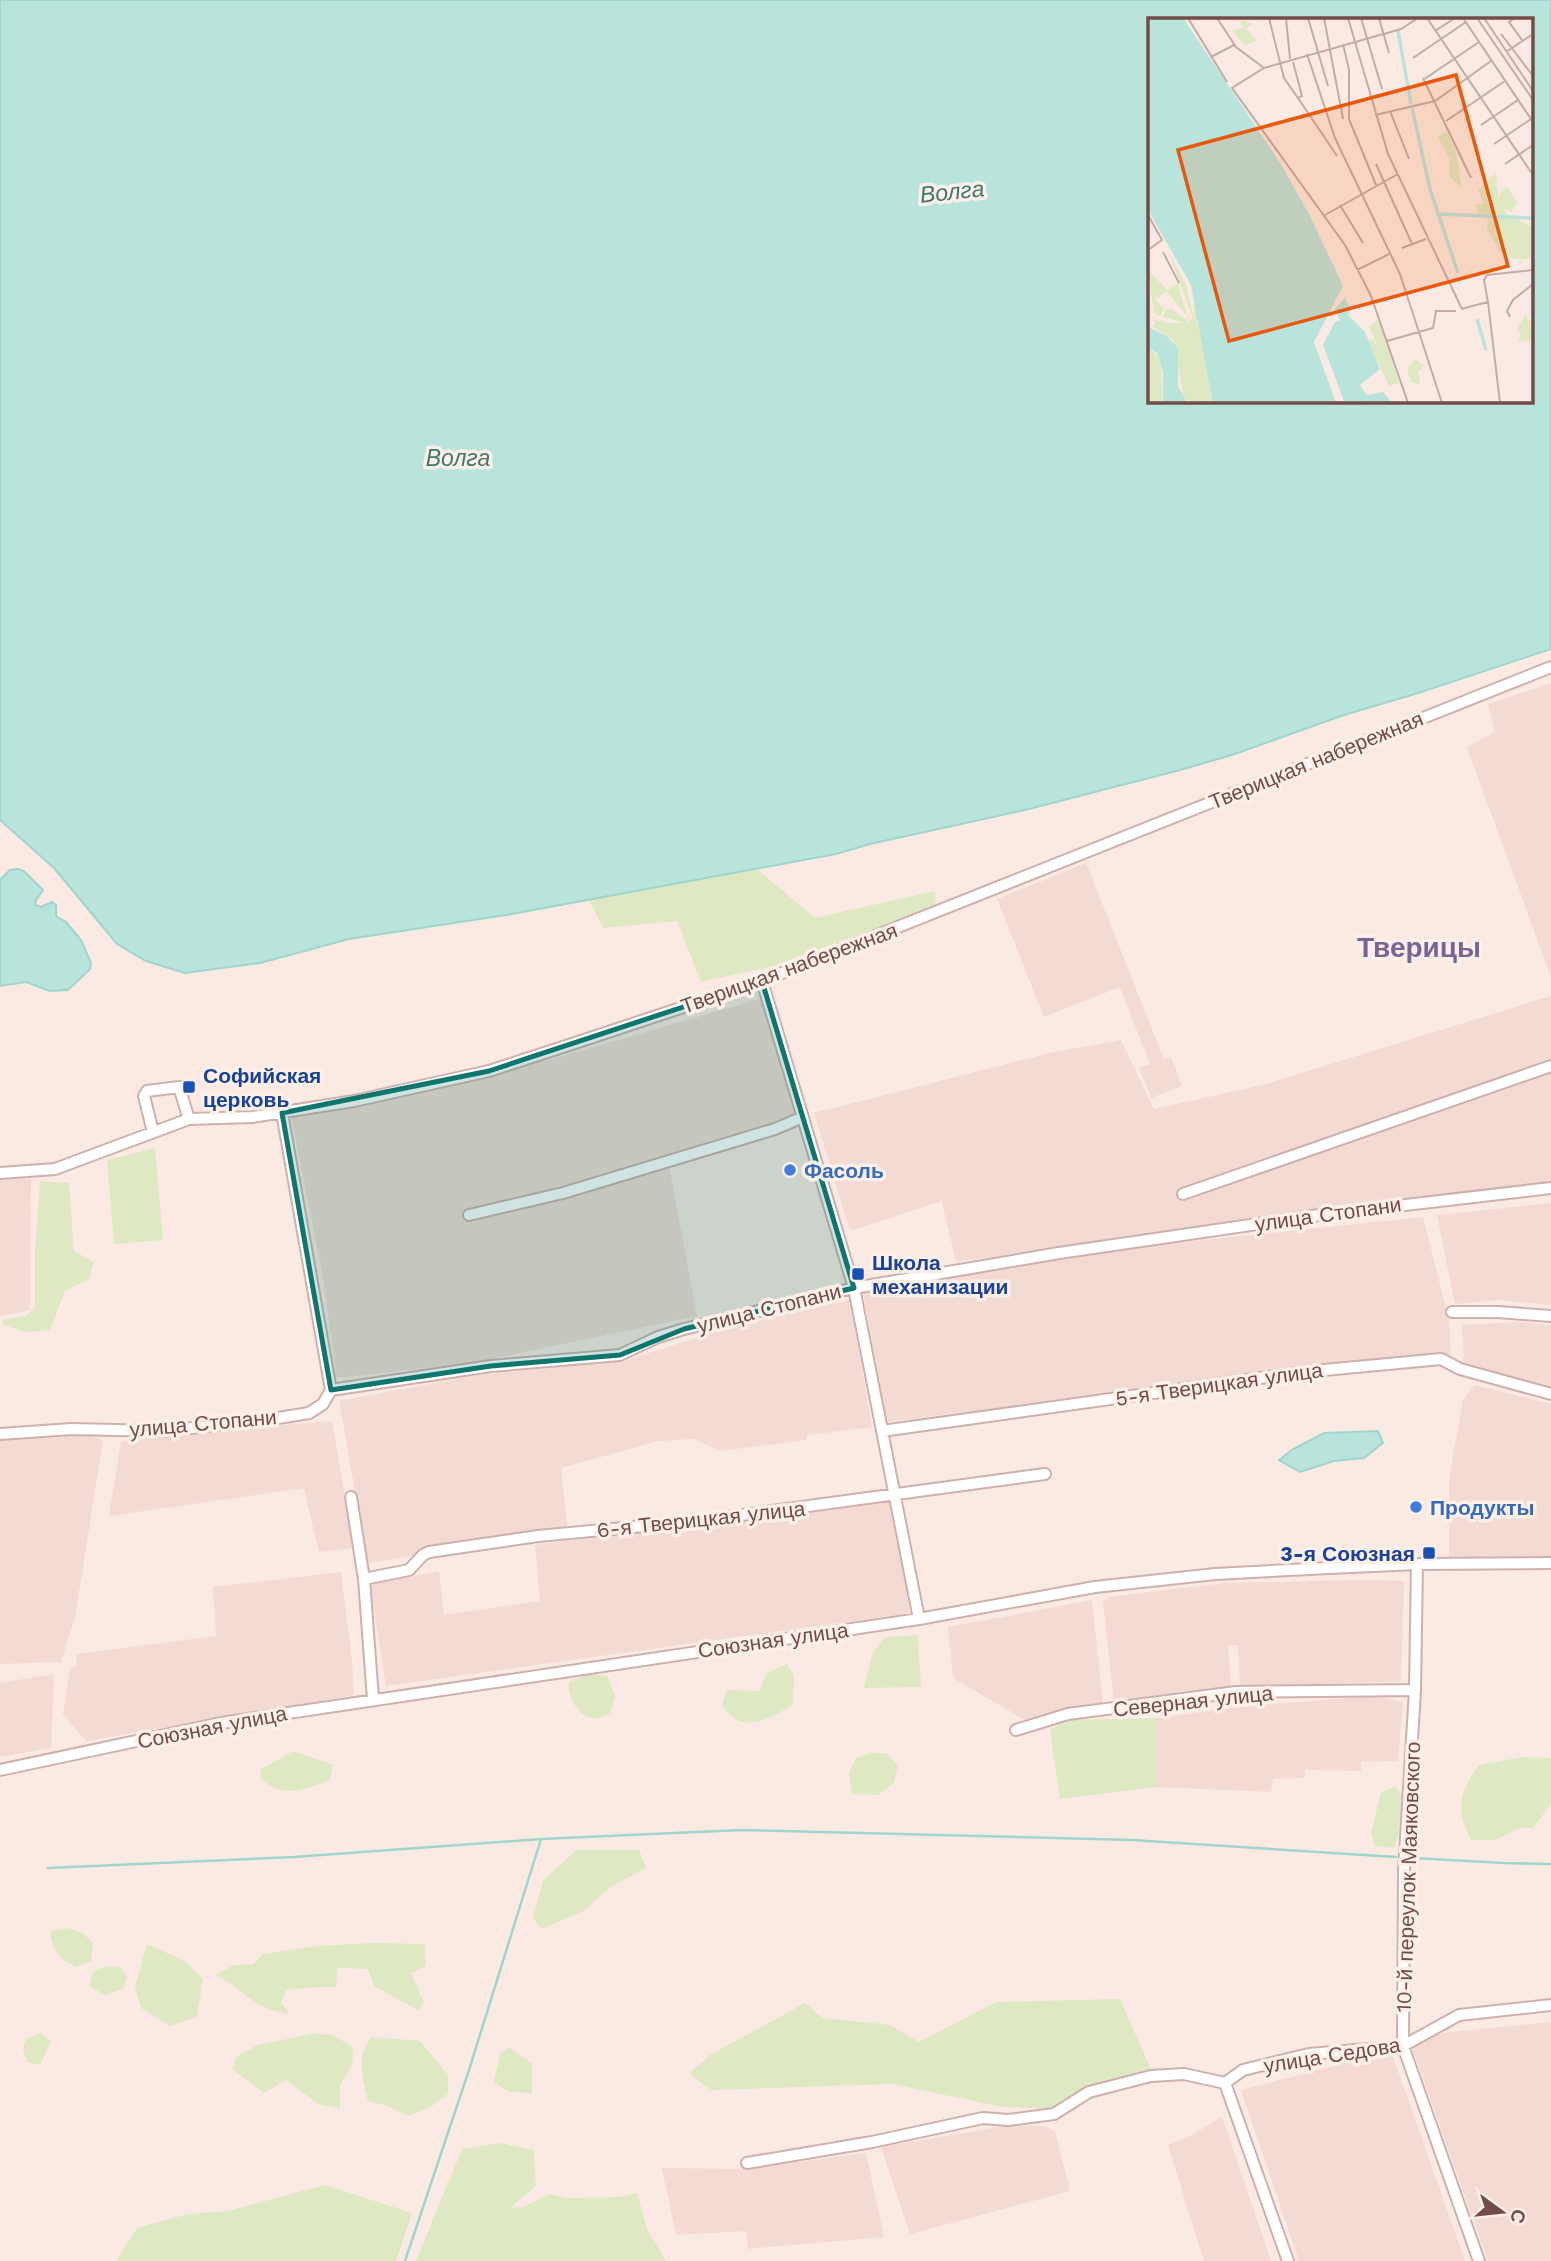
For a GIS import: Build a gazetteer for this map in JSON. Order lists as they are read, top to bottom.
{
  "streets": {
    "street": [
      "Тверицкая набережная",
      "улица Стопани",
      "5-я Тверицкая улица",
      "6-я Тверицкая улица",
      "Союзная улица",
      "Северная улица",
      "10-й переулок Маяковского",
      "улица Седова"
    ]
  },
  "crossings": [
    ["Союзная улица", "10-й переулок Маяковского"],
    ["Северная улица", "10-й переулок Маяковского"],
    ["10-й переулок Маяковского", "улица Седова"]
  ],
  "districts": ["Тверицы"],
  "water": ["Волга"],
  "places": {
    "transit": ["Софийская церковь", "Школа механизации", "3-я Союзная"],
    "other": ["Фасоль", "Продукты"]
  },
  "north": "right"
}
